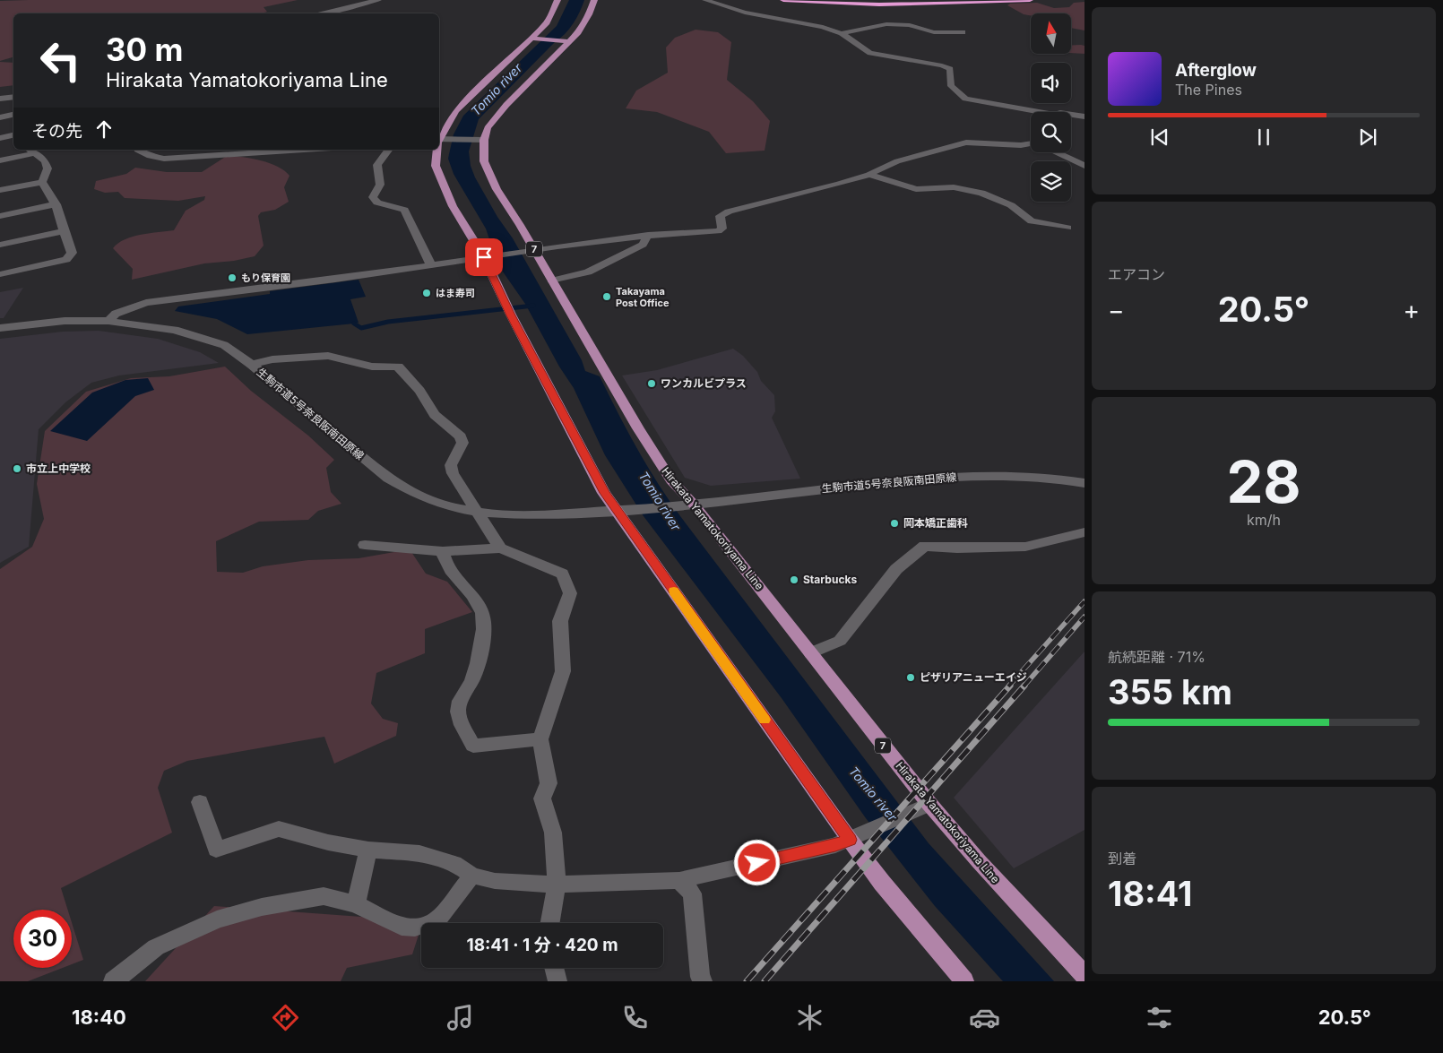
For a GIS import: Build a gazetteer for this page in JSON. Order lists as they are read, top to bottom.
{
  "streets": {
    "main road": ["7", "Hirakata Yamatokoriyama Line"],
    "street": ["生駒市道5号奈良阪南田原線"]
  },
  "crossings": [
    ["生駒市道5号奈良阪南田原線", "Hirakata Yamatokoriyama Line"]
  ],
  "water": ["Tomio river"],
  "places": [
    "もり保育園",
    "はま寿司",
    "Takayama Post Office",
    "ワンカルビプラス",
    "市立上中学校",
    "岡本矯正歯科",
    "Starbucks",
    "ピザリアニューエイジ"
  ],
  "north": "top",
  "page": {
    "turn": ["30 m", "Hirakata Yamatokoriyama Line"],
    "song": ["Afterglow", "The Pines"],
    "then": "その先",
    "tile": [
      "エアコン",
      ["28", "km/h"],
      ["航続距離 · 71%", "355 km"],
      ["到着", "18:41"]
    ],
    "heat": ["−", "20.5°", "+"],
    "limit": "30",
    "trip": "18:41 · 1 分 · 420 m",
    "tabs": ["18:40", "20.5°"]
  }
}
